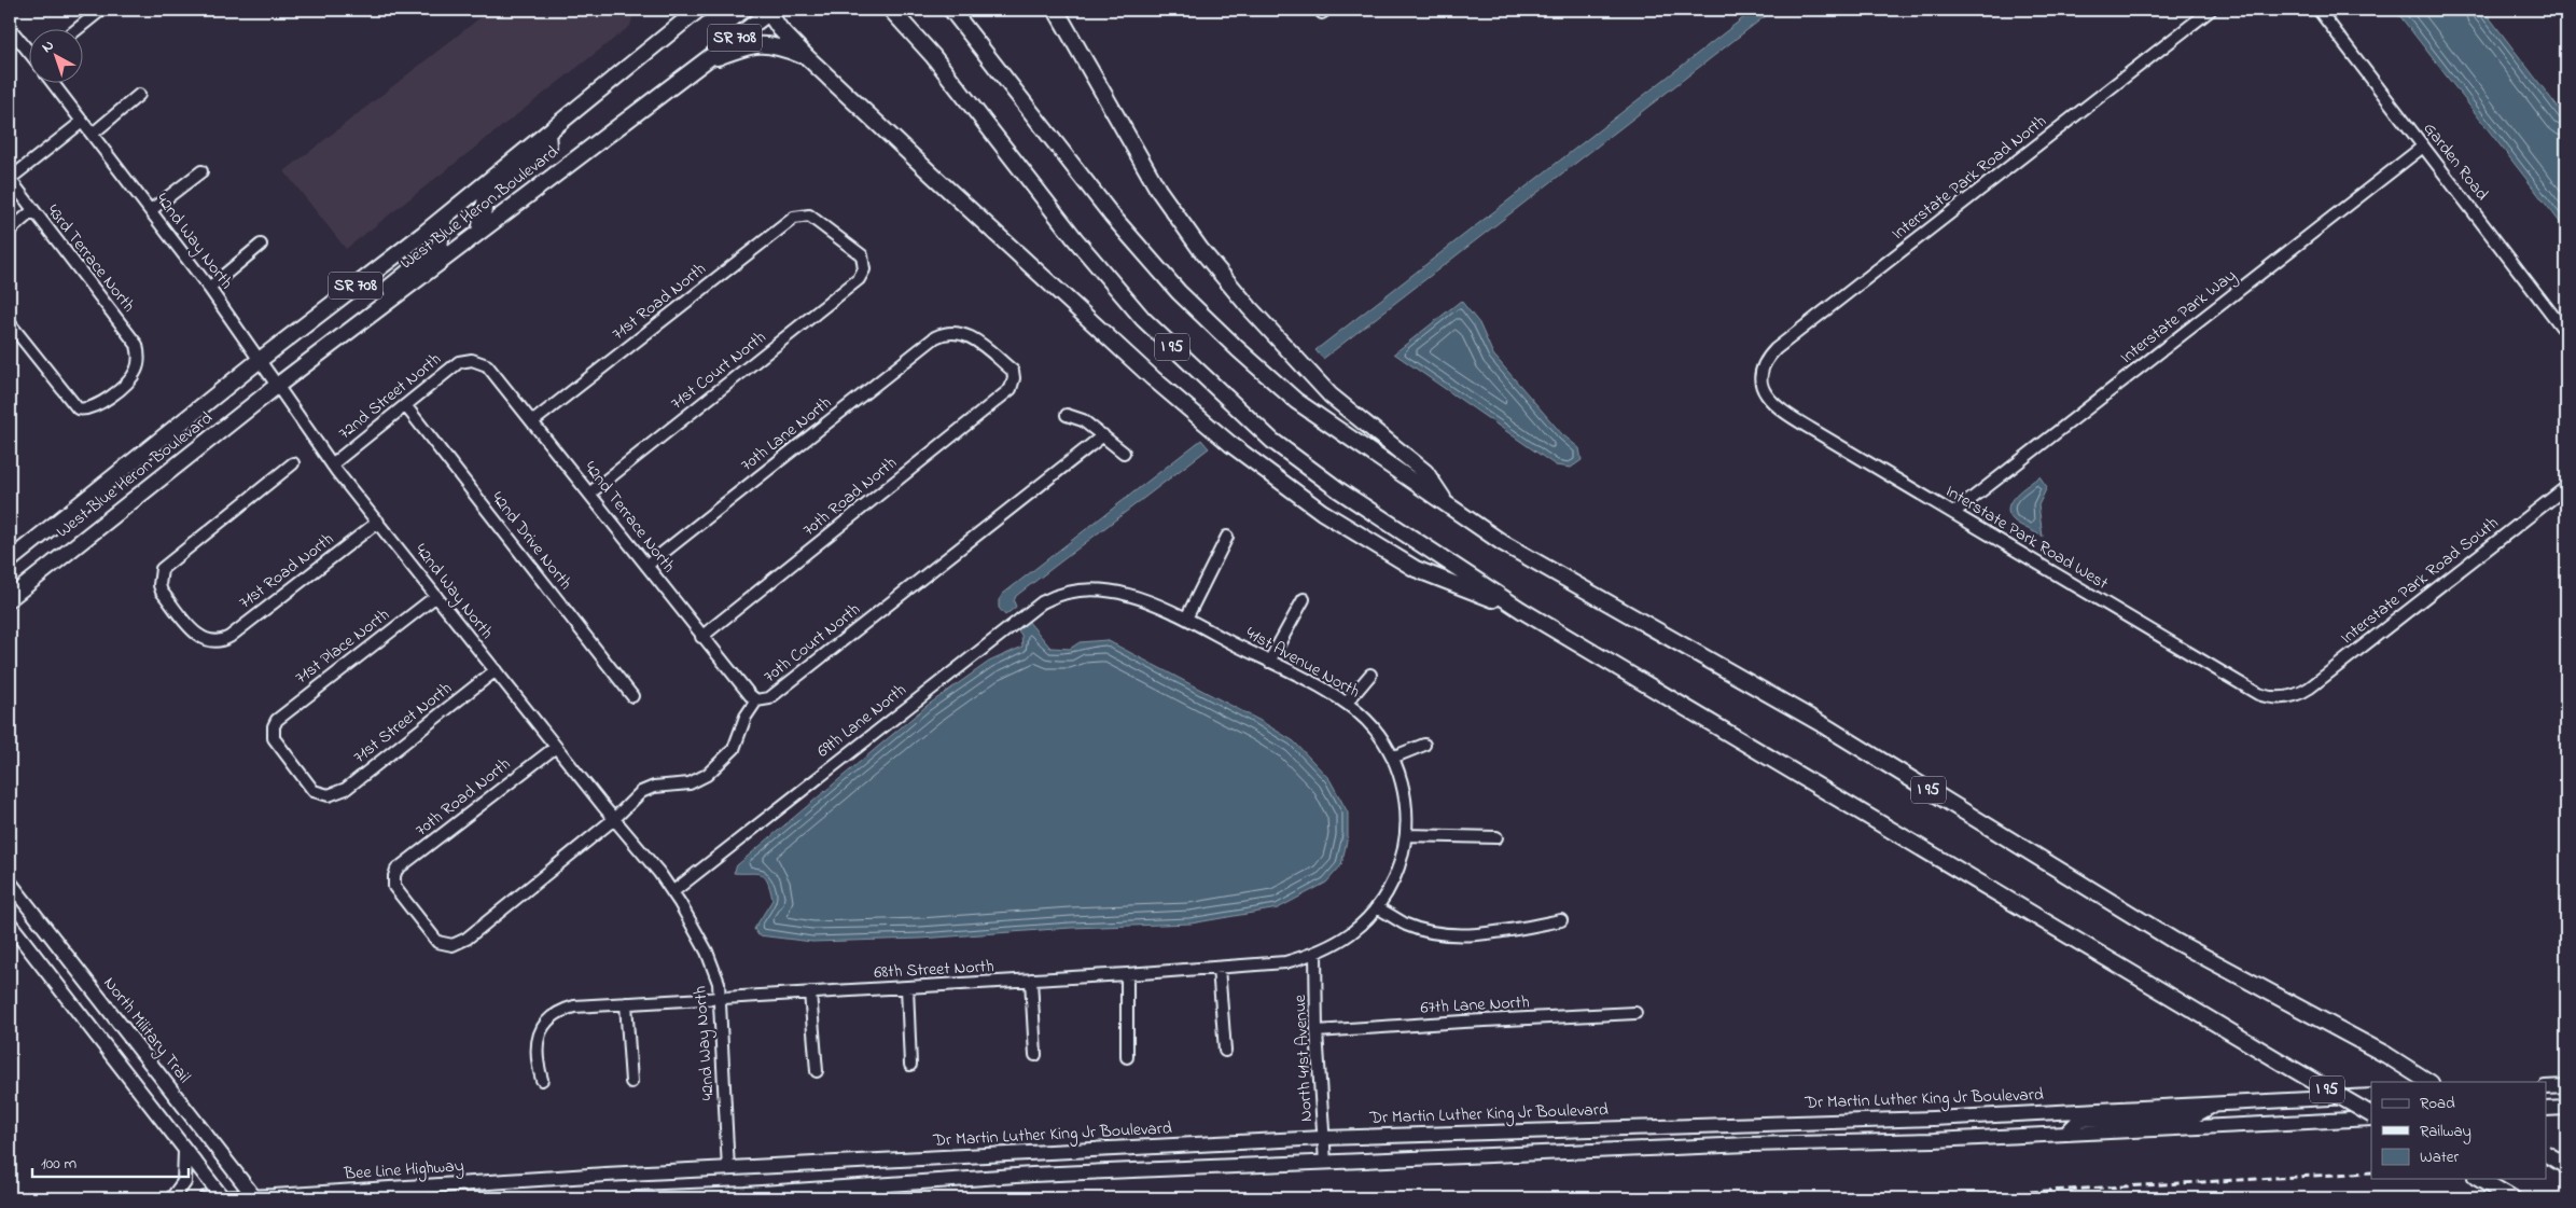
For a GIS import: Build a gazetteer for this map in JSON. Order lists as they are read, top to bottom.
{
  "streets": {
    "highway": ["SR 708", "West Blue Heron Boulevard", "I 95"],
    "main road": ["North Military Trail", "Dr Martin Luther King Jr Boulevard", "Bee Line Highway"],
    "street": [
      "Garden Road",
      "Interstate Park Road North",
      "42nd Way North",
      "43rd Terrace North",
      "71st Road North",
      "Interstate Park Way",
      "71st Court North",
      "72nd Street North",
      "70th Lane North",
      "70th Road North",
      "42nd Terrace North",
      "Interstate Park Road West",
      "42nd Drive North",
      "Interstate Park Road South",
      "70th Court North",
      "71st Place North",
      "41st Avenue North",
      "69th Lane North",
      "71st Street North",
      "68th Street North",
      "67th Lane North",
      "North 41st Avenue"
    ]
  },
  "crossings": [
    ["Garden Road", "Interstate Park Way"],
    ["Interstate Park Road North", "Interstate Park Road West"],
    ["West Blue Heron Boulevard", "42nd Way North"],
    ["42nd Way North", "71st Road North"],
    ["42nd Way North", "72nd Street North"],
    ["42nd Way North", "70th Road North"],
    ["42nd Way North", "70th Court North"],
    ["42nd Way North", "71st Place North"],
    ["42nd Way North", "69th Lane North"],
    ["42nd Way North", "71st Street North"],
    ["42nd Way North", "68th Street North"],
    ["42nd Way North", "Dr Martin Luther King Jr Boulevard"],
    ["71st Road North", "71st Court North"],
    ["71st Road North", "42nd Terrace North"],
    ["Interstate Park Way", "Interstate Park Road West"],
    ["71st Court North", "42nd Terrace North"],
    ["72nd Street North", "42nd Terrace North"],
    ["72nd Street North", "42nd Drive North"],
    ["70th Lane North", "70th Road North"],
    ["70th Lane North", "42nd Terrace North"],
    ["70th Road North", "42nd Terrace North"],
    ["70th Road North", "70th Court North"],
    ["42nd Terrace North", "70th Court North"],
    ["Interstate Park Road West", "Interstate Park Road South"],
    ["71st Place North", "71st Street North"],
    ["41st Avenue North", "69th Lane North"],
    ["41st Avenue North", "68th Street North"],
    ["41st Avenue North", "North 41st Avenue"],
    ["68th Street North", "North 41st Avenue"],
    ["67th Lane North", "North 41st Avenue"],
    ["North Military Trail", "Bee Line Highway"],
    ["North 41st Avenue", "Dr Martin Luther King Jr Boulevard"],
    ["Dr Martin Luther King Jr Boulevard", "Bee Line Highway"]
  ],
  "legend": ["Road", "Railway", "Water"],
  "scale_bar": "100 m",
  "north": "top left"
}
